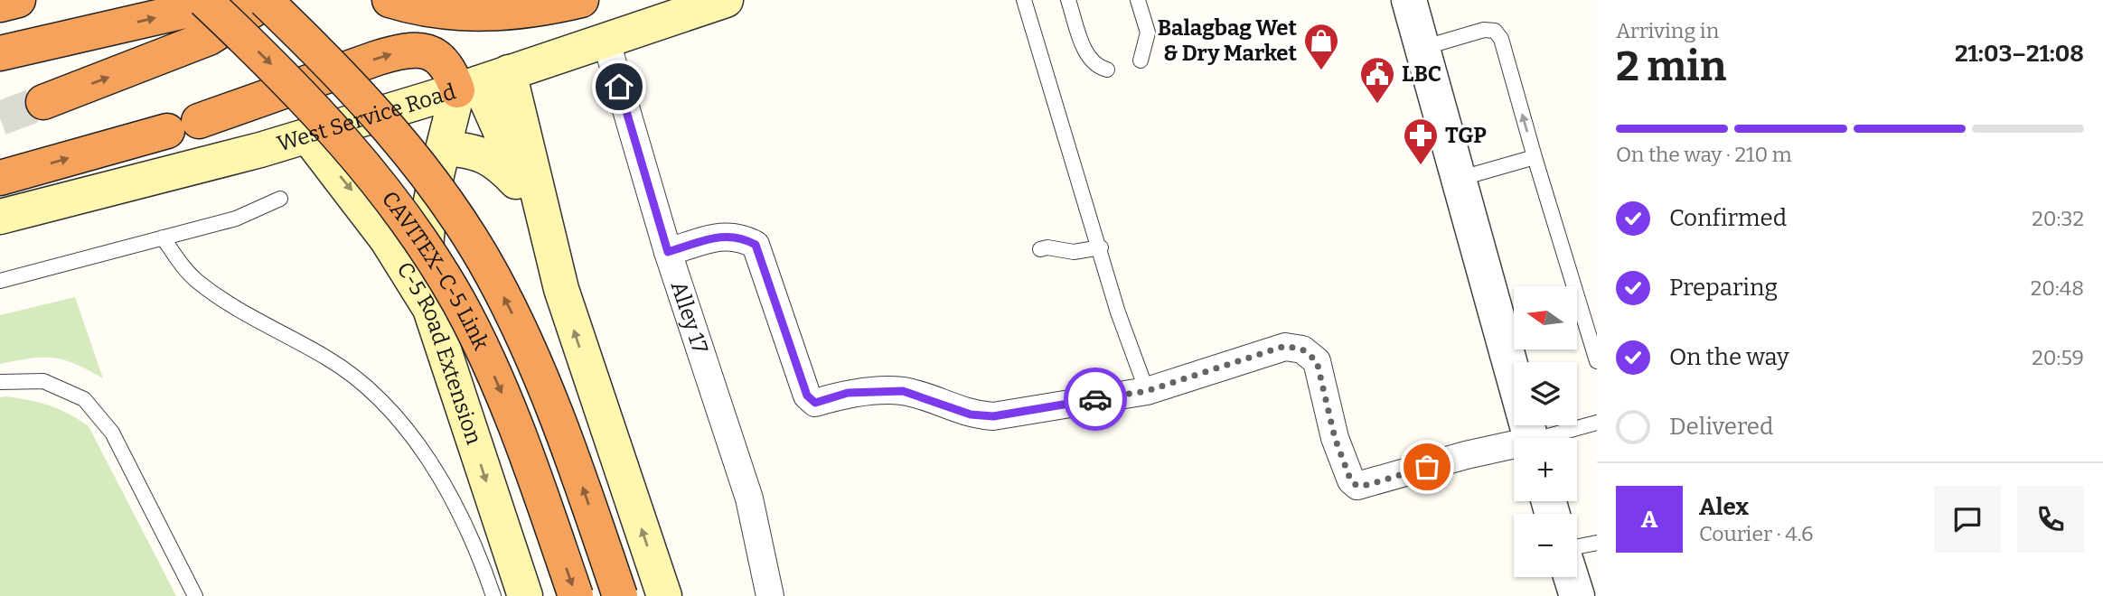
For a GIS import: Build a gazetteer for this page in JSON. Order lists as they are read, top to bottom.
{
  "streets": {
    "highway": ["CAVITEX–C-5 Link"],
    "main road": ["West Service Road", "C-5 Road Extension"],
    "street": ["Alley 17"]
  },
  "crossings": [
    ["West Service Road", "Alley 17"],
    ["West Service Road", "C-5 Road Extension"]
  ],
  "places": {
    "shop": ["Balagbag Wet & Dry Market"],
    "public building": ["LBC"],
    "pharmacy": ["TGP"]
  },
  "north": "left",
  "page": {
    "heading": ["2 min", "Arriving in", "21:03–21:08"],
    "panel": ["Alex", "Courier · 4.6"],
    "bar": "On the way · 210 m",
    "list": [
      ["Confirmed", "20:32"],
      ["Preparing", "20:48"],
      ["On the way", "20:59"],
      "Delivered"
    ],
    "map_buttons": ["+", "−"],
    "round": "A"
  }
}
